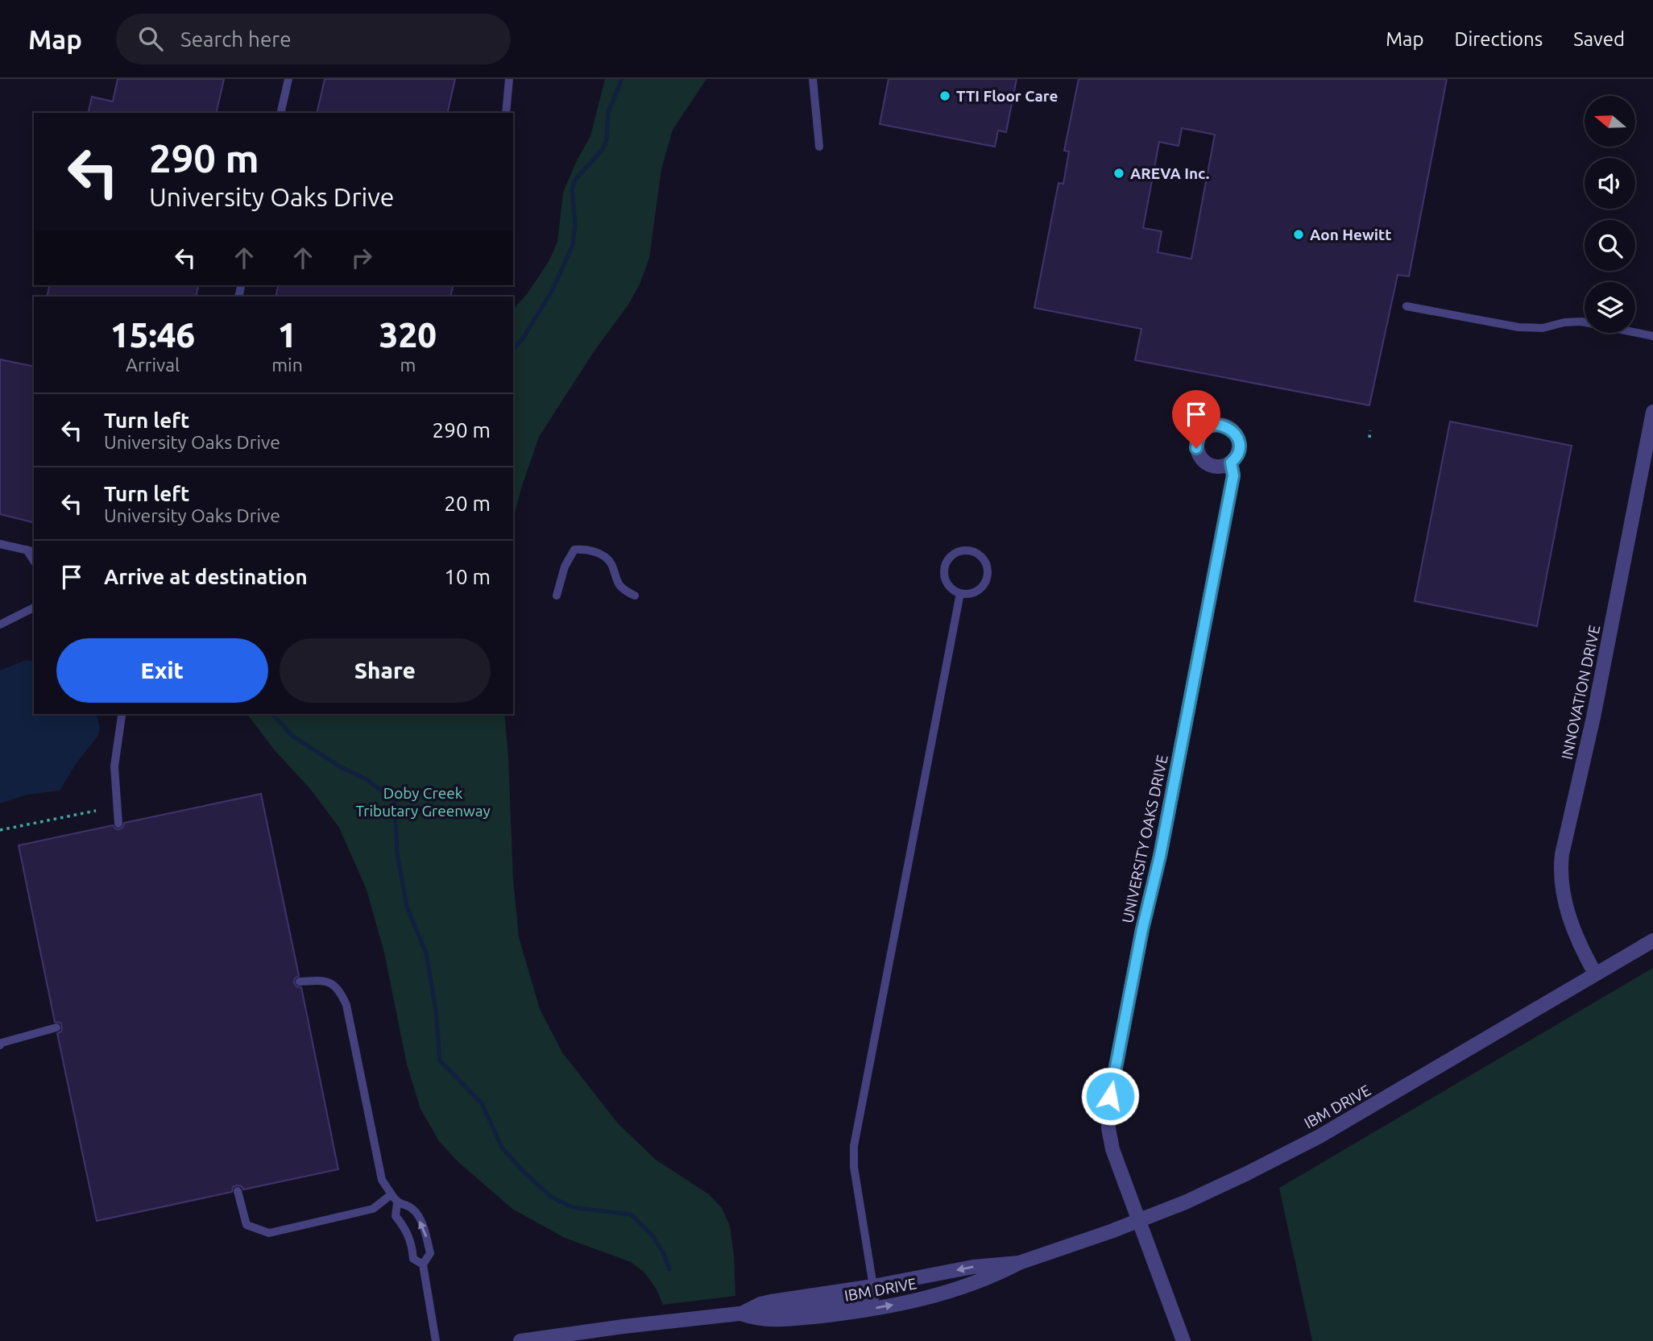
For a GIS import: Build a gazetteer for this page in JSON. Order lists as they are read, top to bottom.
{
  "streets": {
    "street": ["INNOVATION DRIVE", "UNIVERSITY OAKS DRIVE", "IBM DRIVE"]
  },
  "crossings": [
    ["INNOVATION DRIVE", "IBM DRIVE"],
    ["UNIVERSITY OAKS DRIVE", "IBM DRIVE"]
  ],
  "parks": ["Doby Creek Tributary Greenway"],
  "places": ["TTI Floor Care", "AREVA Inc.", "Aon Hewitt"],
  "north": "left",
  "page": {
    "header": "Map",
    "search": "Search here",
    "nav": ["Map", "Directions", "Saved"],
    "turn": ["290 m", "University Oaks Drive"],
    "eta": [
      "15:46",
      "Arrival",
      "1",
      "min",
      "320",
      "m"
    ],
    "list": [
      {
        "name": "Turn left",
        "note": "University Oaks Drive",
        "value": "290 m"
      },
      {
        "name": "Turn left",
        "note": "University Oaks Drive",
        "value": "20 m"
      },
      {
        "name": "Arrive at destination",
        "value": "10 m"
      }
    ],
    "buttons": ["Exit", "Share"]
  }
}
